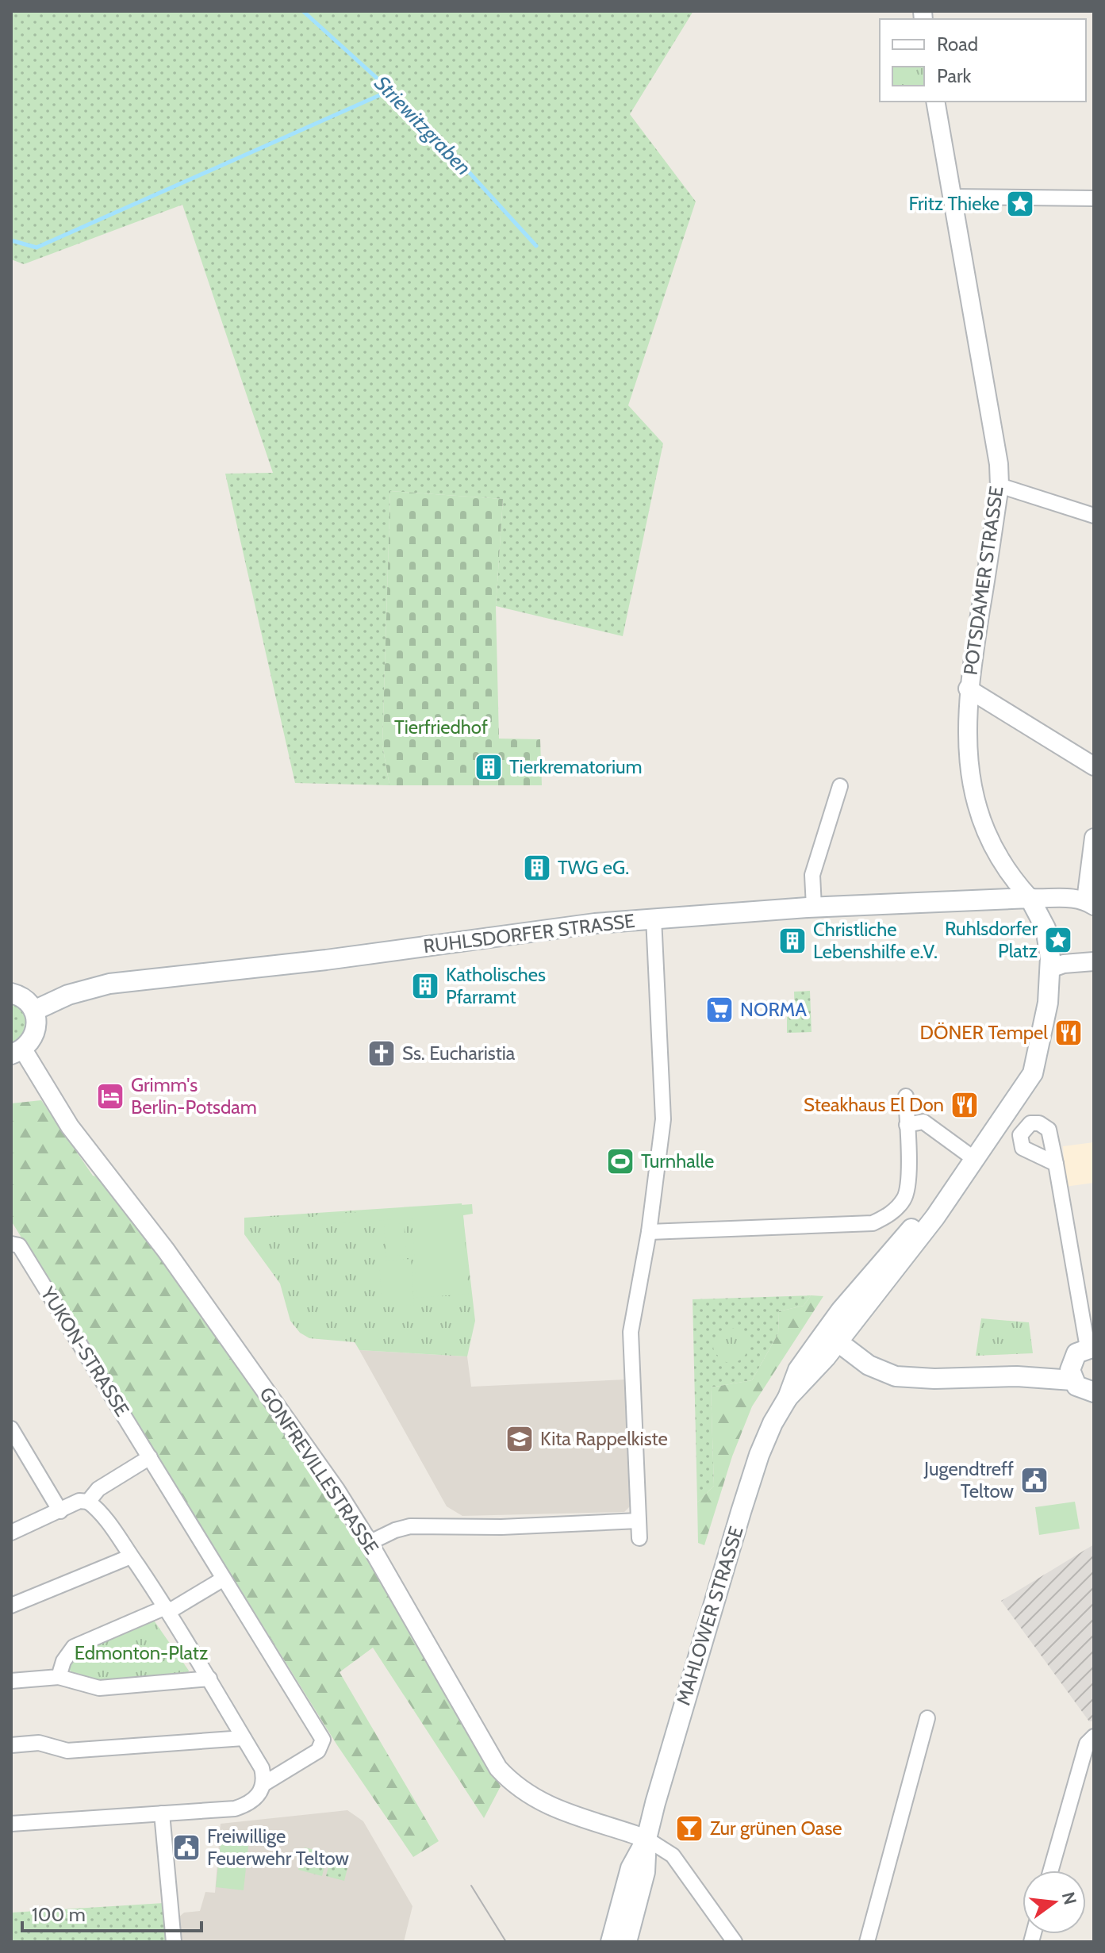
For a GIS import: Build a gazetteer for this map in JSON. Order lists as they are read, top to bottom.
{
  "streets": {
    "main road": ["RUHLSDORFER STRASSE", "MAHLOWER STRASSE"],
    "street": ["POTSDAMER STRASSE", "YUKON-STRASSE", "GONFREVILLESTRASSE"]
  },
  "crossings": [
    ["POTSDAMER STRASSE", "RUHLSDORFER STRASSE"],
    ["POTSDAMER STRASSE", "MAHLOWER STRASSE"],
    ["RUHLSDORFER STRASSE", "MAHLOWER STRASSE"],
    ["GONFREVILLESTRASSE", "MAHLOWER STRASSE"]
  ],
  "water": ["Striewitzgraben"],
  "parks": ["Tierfriedhof", "Edmonton-Platz"],
  "places": {
    "place": ["Fritz Thieke", "Ruhlsdorfer Platz"],
    "building": [
      "Tierkrematorium",
      "TWG eG.",
      "Christliche Lebenshilfe e.V.",
      "Katholisches Pfarramt"
    ],
    "supermarket": ["NORMA"],
    "restaurant": ["DÖNER Tempel", "Steakhaus El Don"],
    "church": ["Ss. Eucharistia"],
    "hotel": ["Grimm's Berlin-Potsdam"],
    "sports": ["Turnhalle"],
    "school or university": ["Kita Rappelkiste"],
    "public building": ["Jugendtreff Teltow", "Freiwillige Feuerwehr Teltow"],
    "bar": ["Zur grünen Oase"]
  },
  "legend": ["Road", "Park"],
  "scale_bar": "100 m",
  "north": "right"
}
